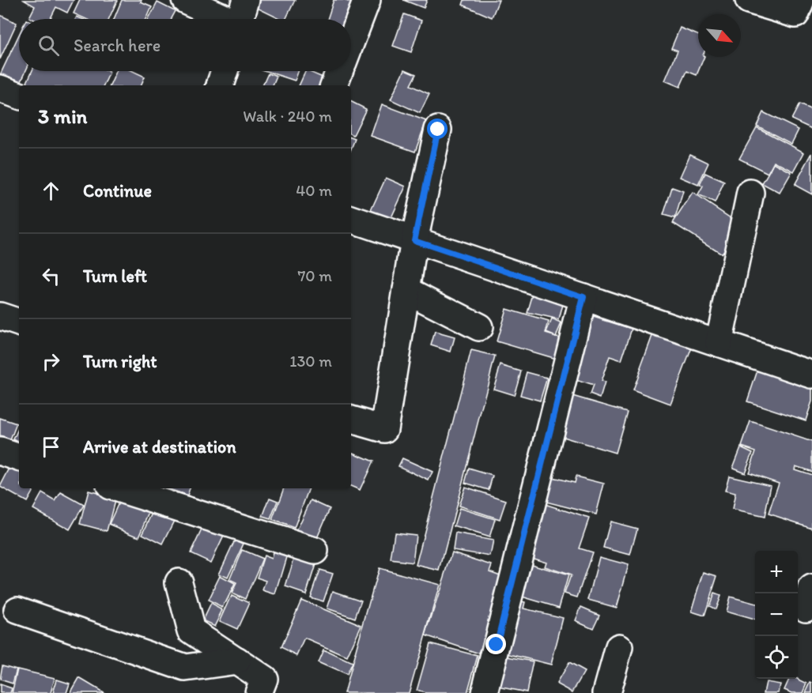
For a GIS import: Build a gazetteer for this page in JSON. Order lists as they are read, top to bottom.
{
  "north": "bottom right",
  "page": {
    "search": "Search here",
    "heading": ["3 min", "Walk · 240 m"],
    "list": [
      ["Continue", "40 m"],
      ["Turn left", "70 m"],
      ["Turn right", "130 m"],
      "Arrive at destination"
    ],
    "map_buttons": ["+", "−"]
  }
}
